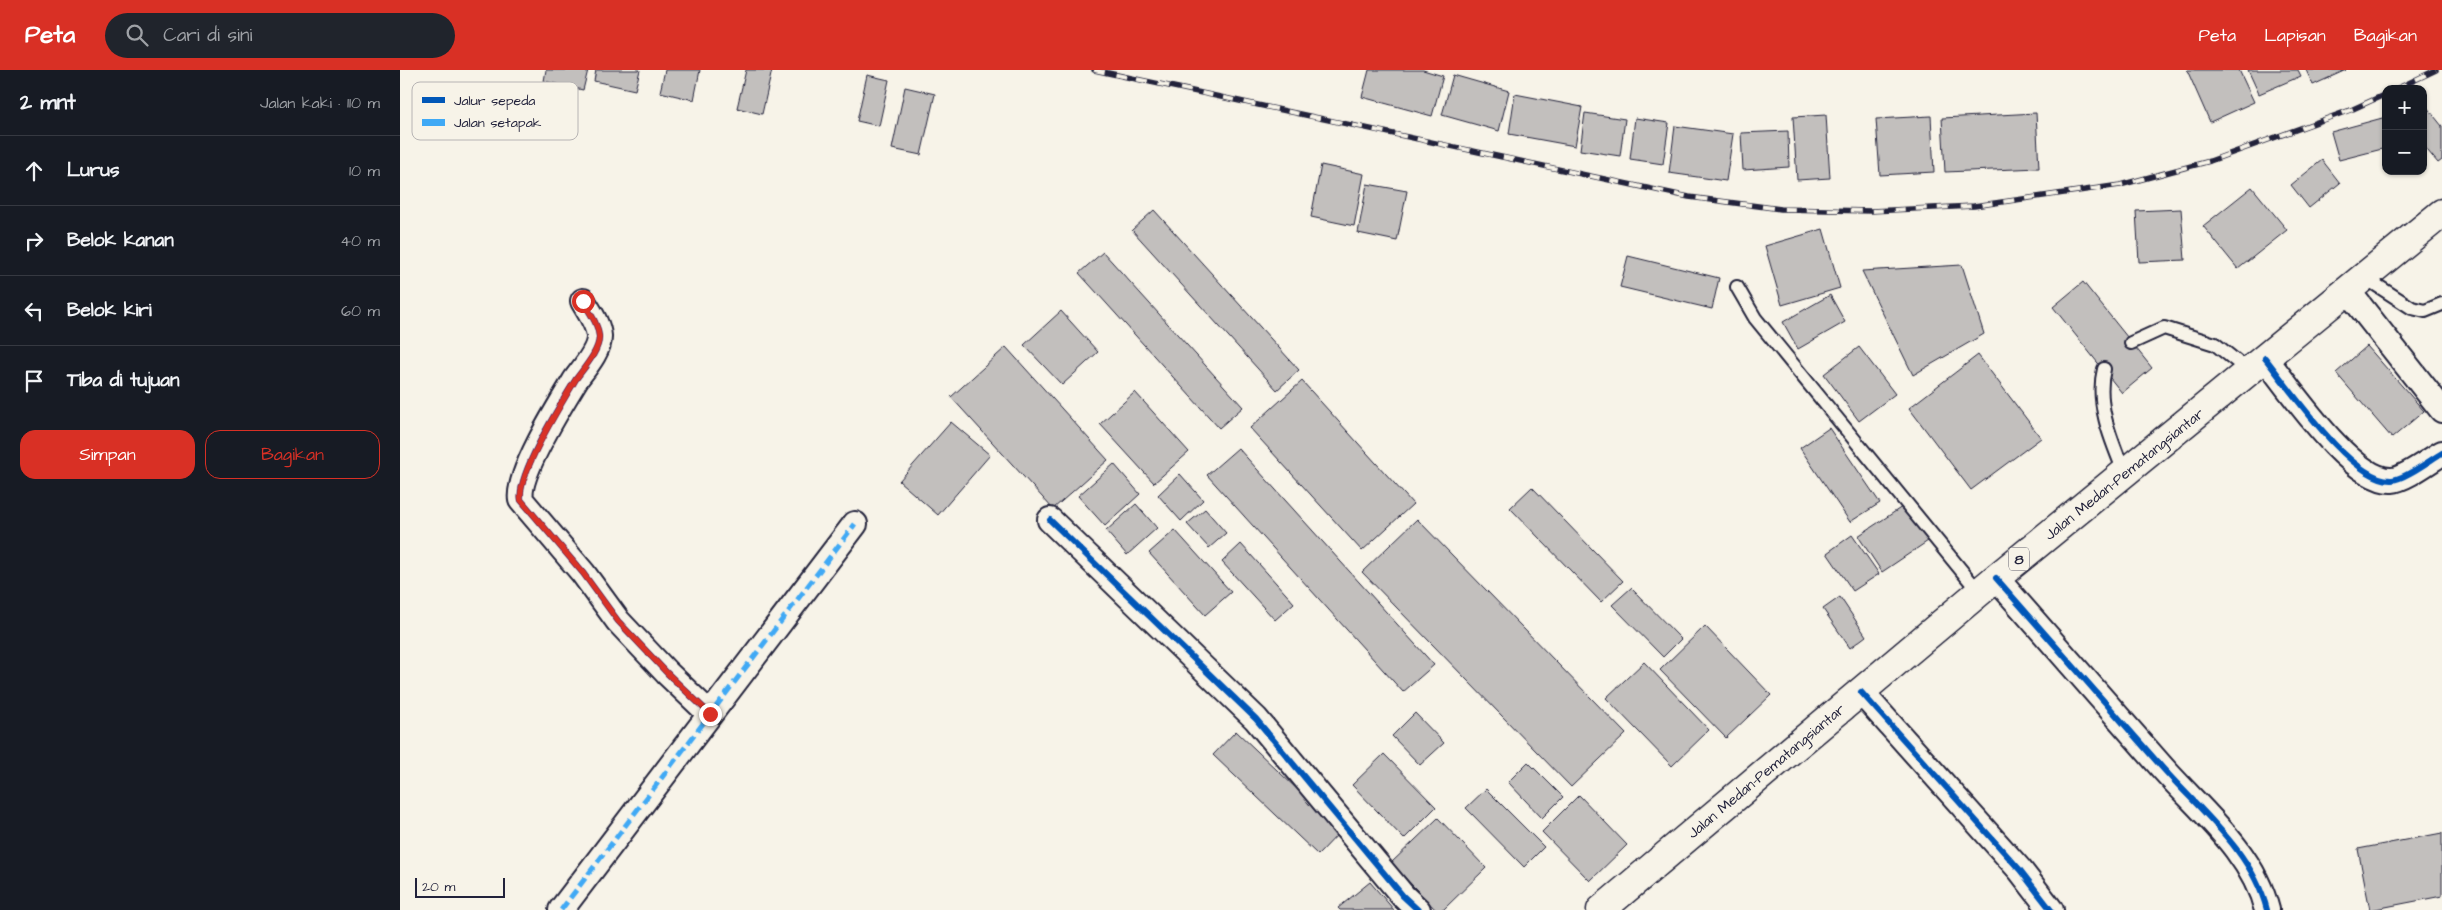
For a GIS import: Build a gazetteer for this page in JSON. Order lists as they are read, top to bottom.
{
  "streets": {
    "highway": ["Jalan Medan-Pematangsiantar", "8"]
  },
  "legend": ["Jalur sepeda", "Jalan setapak"],
  "scale_bar": "20 m",
  "page": {
    "header": "Peta",
    "search": "Cari di sini",
    "nav": ["Peta", "Lapisan", "Bagikan"],
    "heading": ["2 mnt", "Jalan kaki · 110 m"],
    "map_buttons": ["+", "−"],
    "list": [
      ["Lurus", "10 m"],
      ["Belok kanan", "40 m"],
      ["Belok kiri", "60 m"],
      "Tiba di tujuan"
    ],
    "buttons": ["Simpan", "Bagikan"],
    "scale": "20 m"
  }
}
